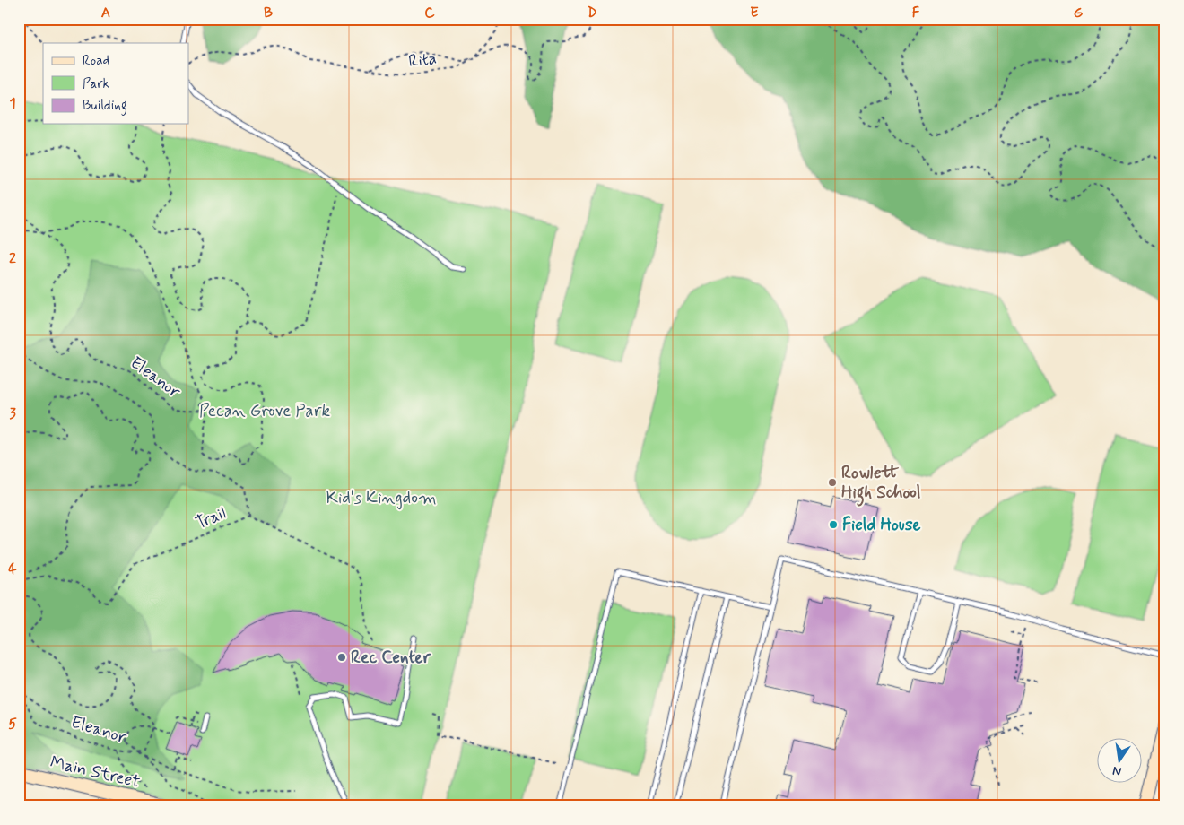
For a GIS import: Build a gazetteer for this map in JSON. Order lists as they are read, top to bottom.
{
  "streets": {
    "street": ["Main Street"],
    "path": ["Rita", "Eleanor", "Trail"]
  },
  "parks": ["Pecan Grove Park", "Kid's Kingdom"],
  "places": ["Rowlett High School", "Field House", "Rec Center"],
  "legend": ["Road", "Park", "Building"],
  "north": "bottom",
  "grid": {
    "columns": [
      "A",
      "B",
      "C",
      "D",
      "E",
      "F",
      "G"
    ],
    "rows": [
      "1",
      "2",
      "3",
      "4",
      "5"
    ]
  }
}
